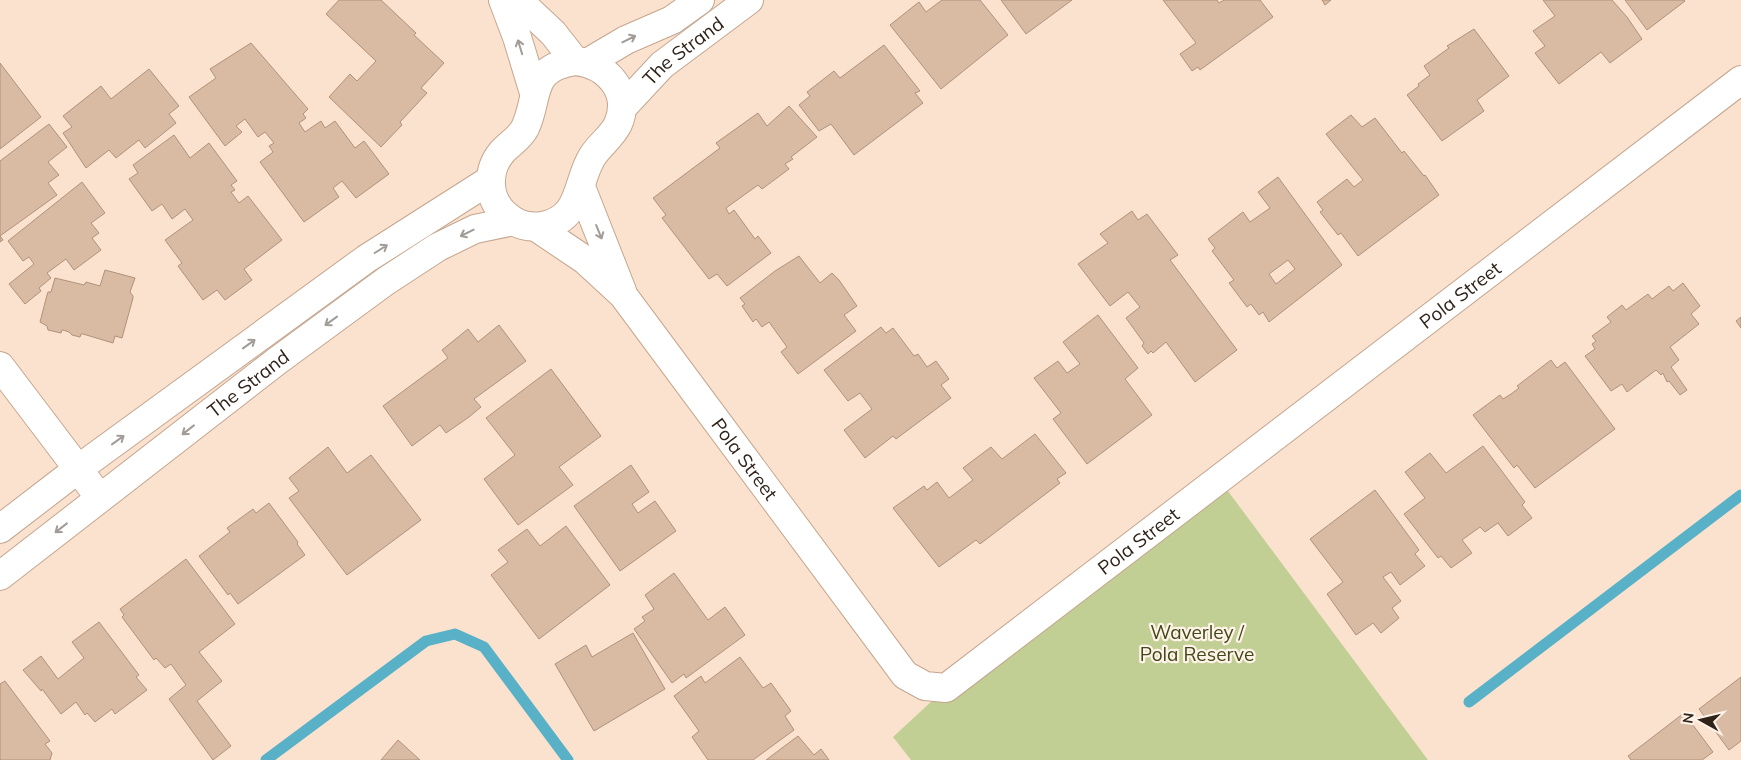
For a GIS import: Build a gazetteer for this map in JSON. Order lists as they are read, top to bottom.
{
  "streets": {
    "street": ["The Strand", "Pola Street"]
  },
  "crossings": [
    ["The Strand", "Pola Street"]
  ],
  "parks": ["Waverley / Pola Reserve"],
  "north": "left"
}
